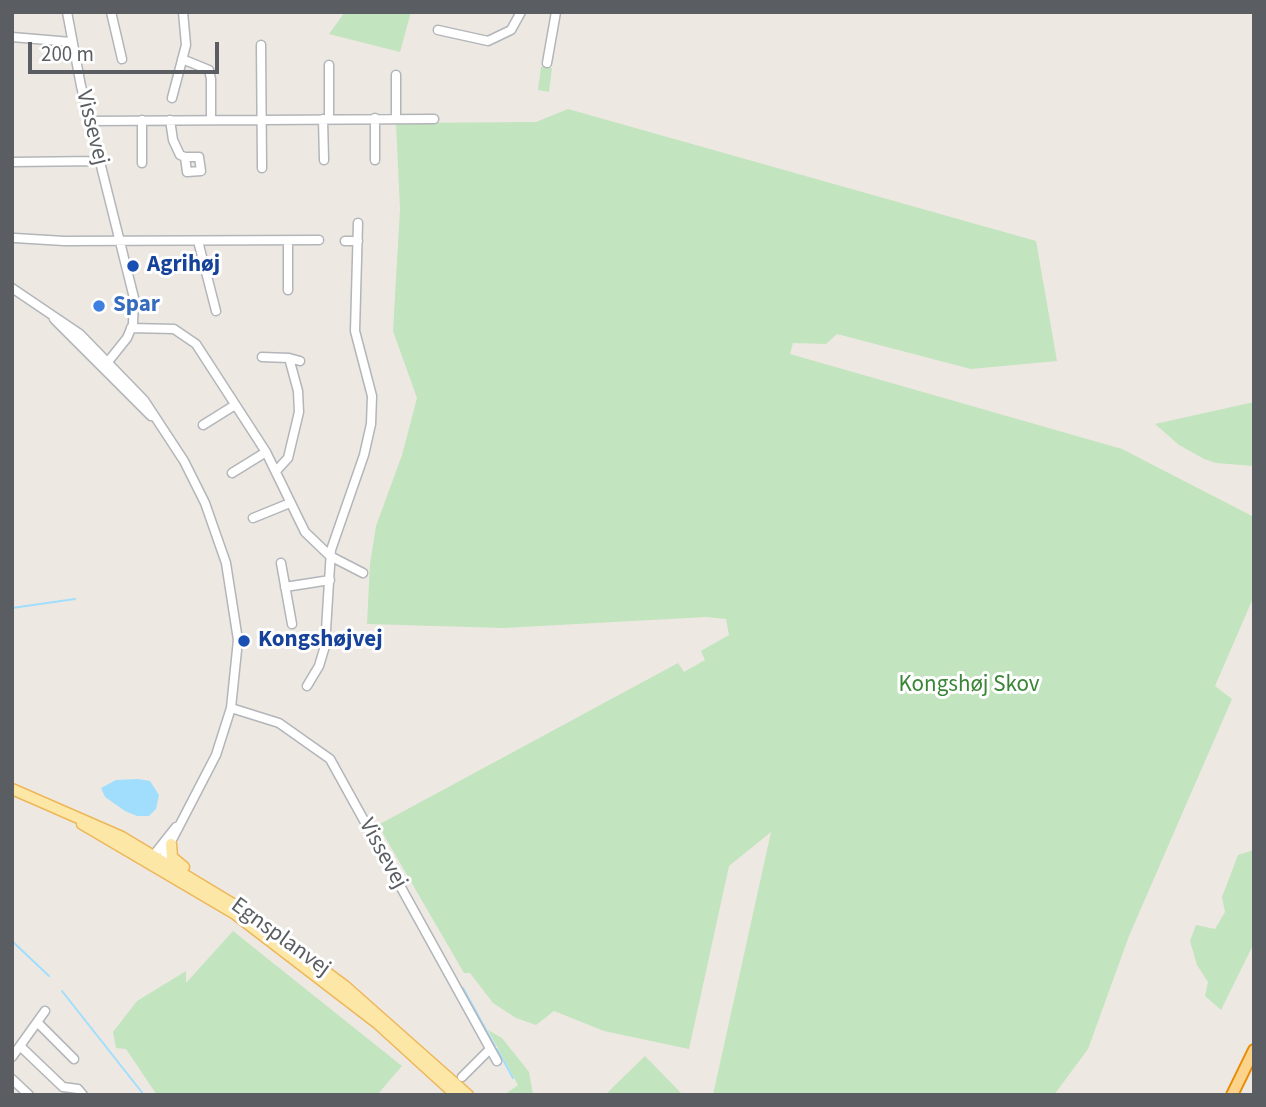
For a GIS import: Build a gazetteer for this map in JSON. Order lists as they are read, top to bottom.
{
  "streets": {
    "main road": ["Egnsplanvej"],
    "street": ["Vissevej"]
  },
  "parks": ["Kongshøj Skov"],
  "places": ["Agrihøj", "Spar", "Kongshøjvej"],
  "scale_bar": "200 m"
}
